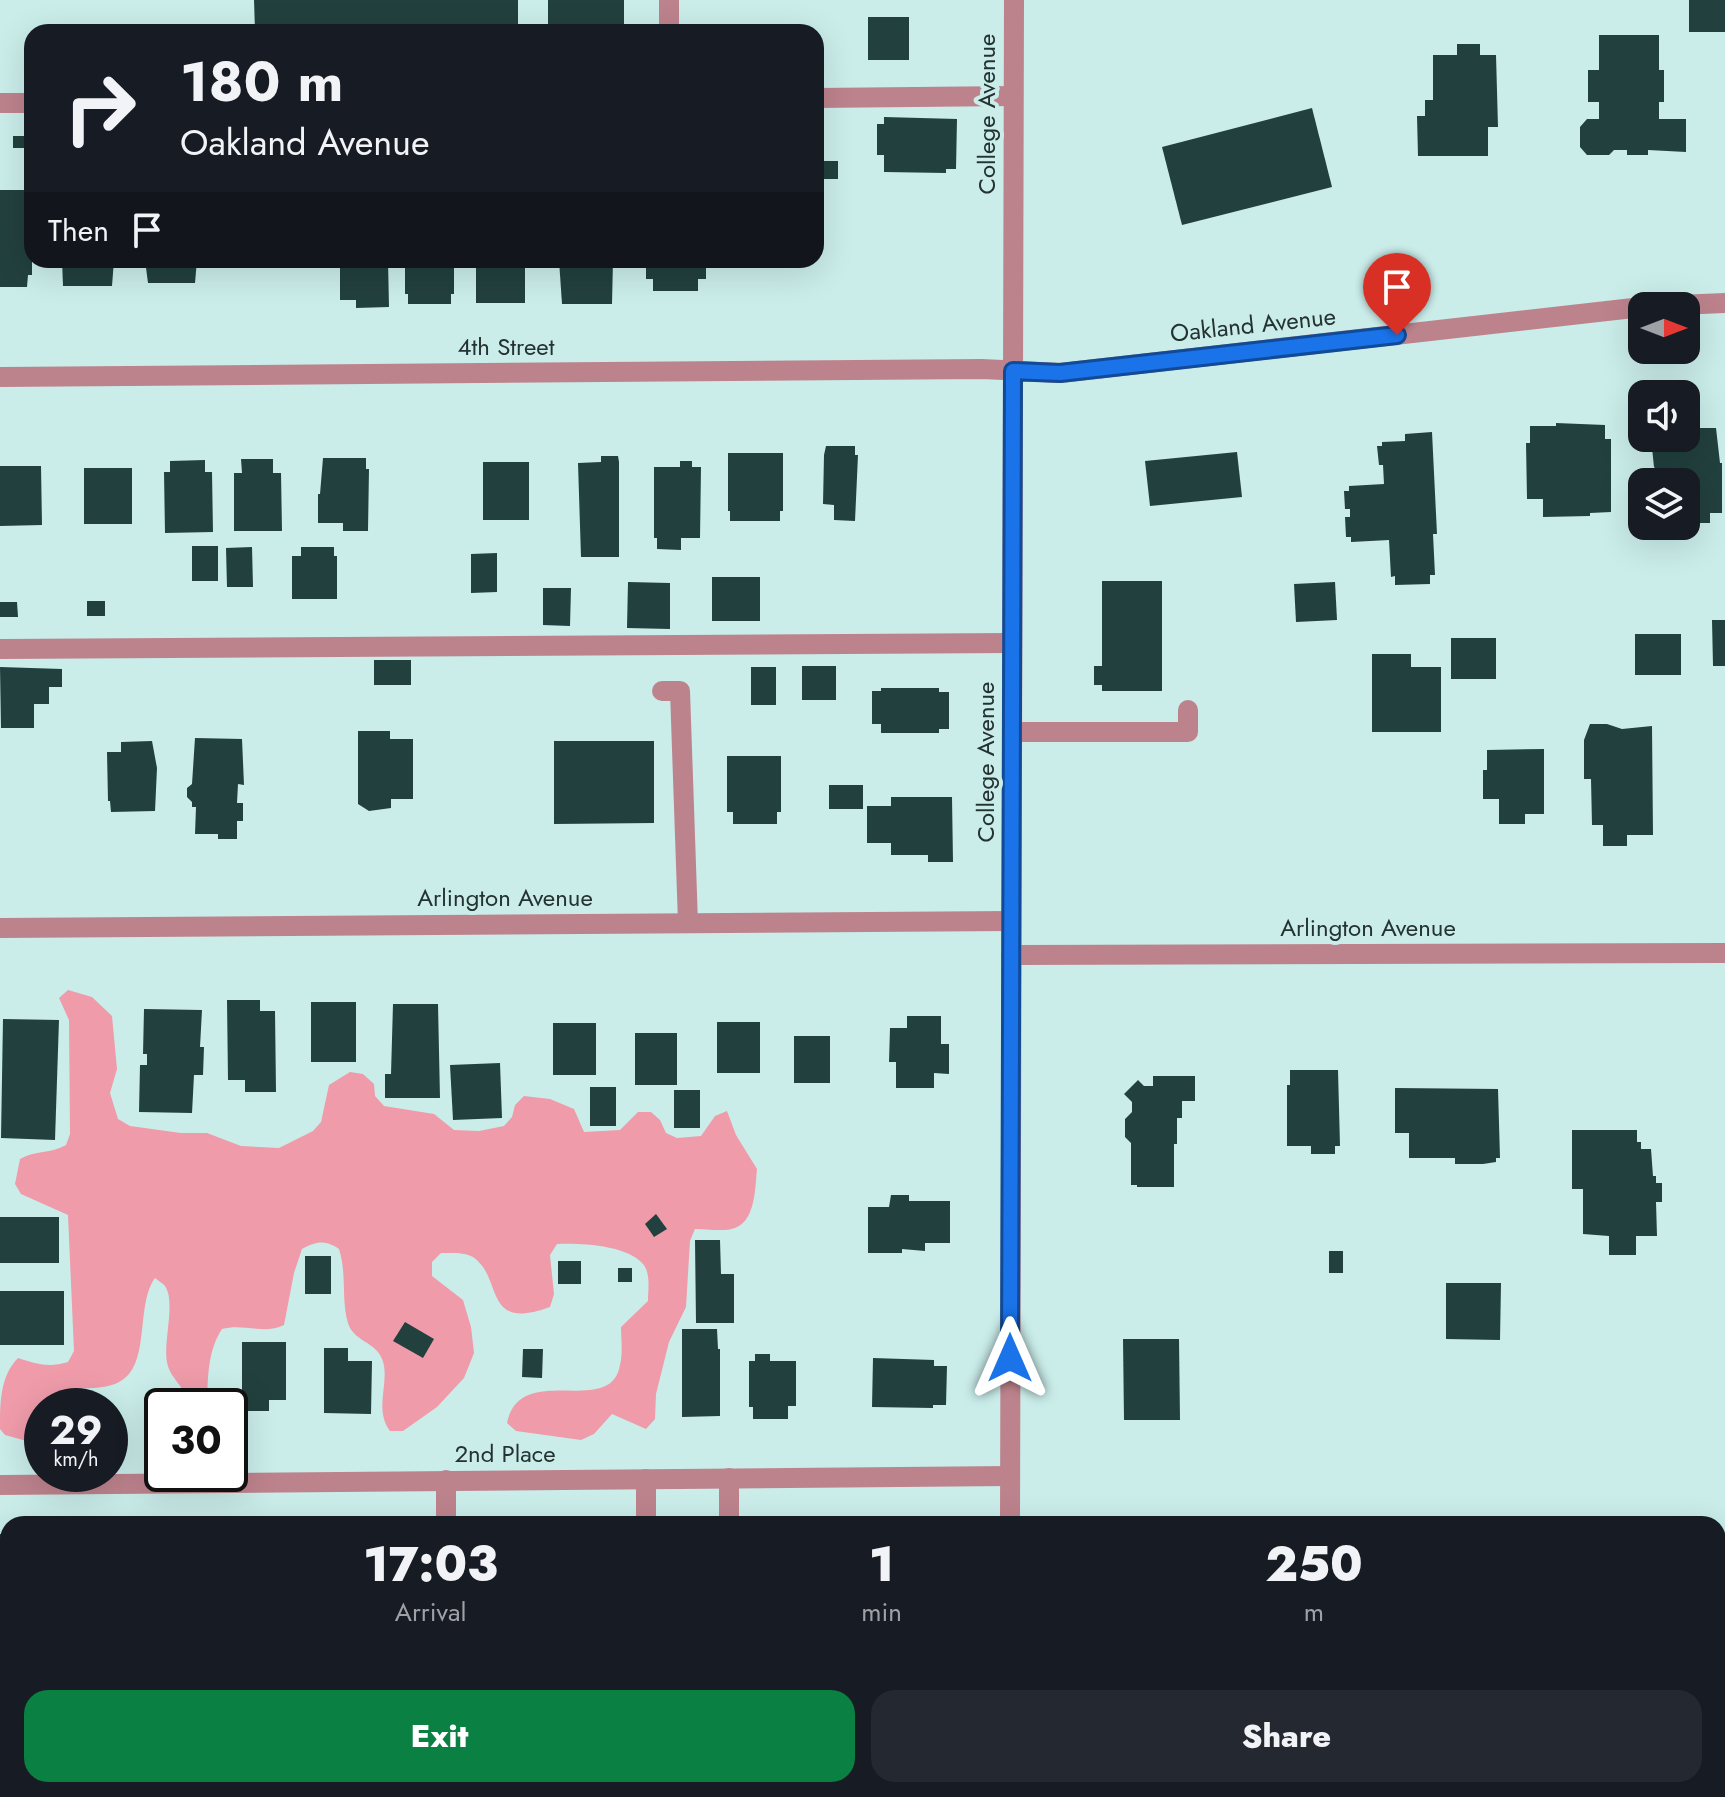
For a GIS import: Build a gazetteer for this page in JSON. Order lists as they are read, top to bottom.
{
  "streets": {
    "street": [
      "College Avenue",
      "Oakland Avenue",
      "4th Street",
      "Arlington Avenue",
      "2nd Place"
    ]
  },
  "crossings": [
    ["College Avenue", "Oakland Avenue"],
    ["College Avenue", "4th Street"],
    ["College Avenue", "Arlington Avenue"],
    ["College Avenue", "2nd Place"],
    ["Oakland Avenue", "4th Street"]
  ],
  "north": "right",
  "page": {
    "turn": ["180 m", "Oakland Avenue"],
    "then": "Then",
    "speed": "29 km/h",
    "limit": "30",
    "eta": [
      "17:03",
      "Arrival",
      "1",
      "min",
      "250",
      "m"
    ],
    "buttons": ["Exit", "Share"]
  }
}
